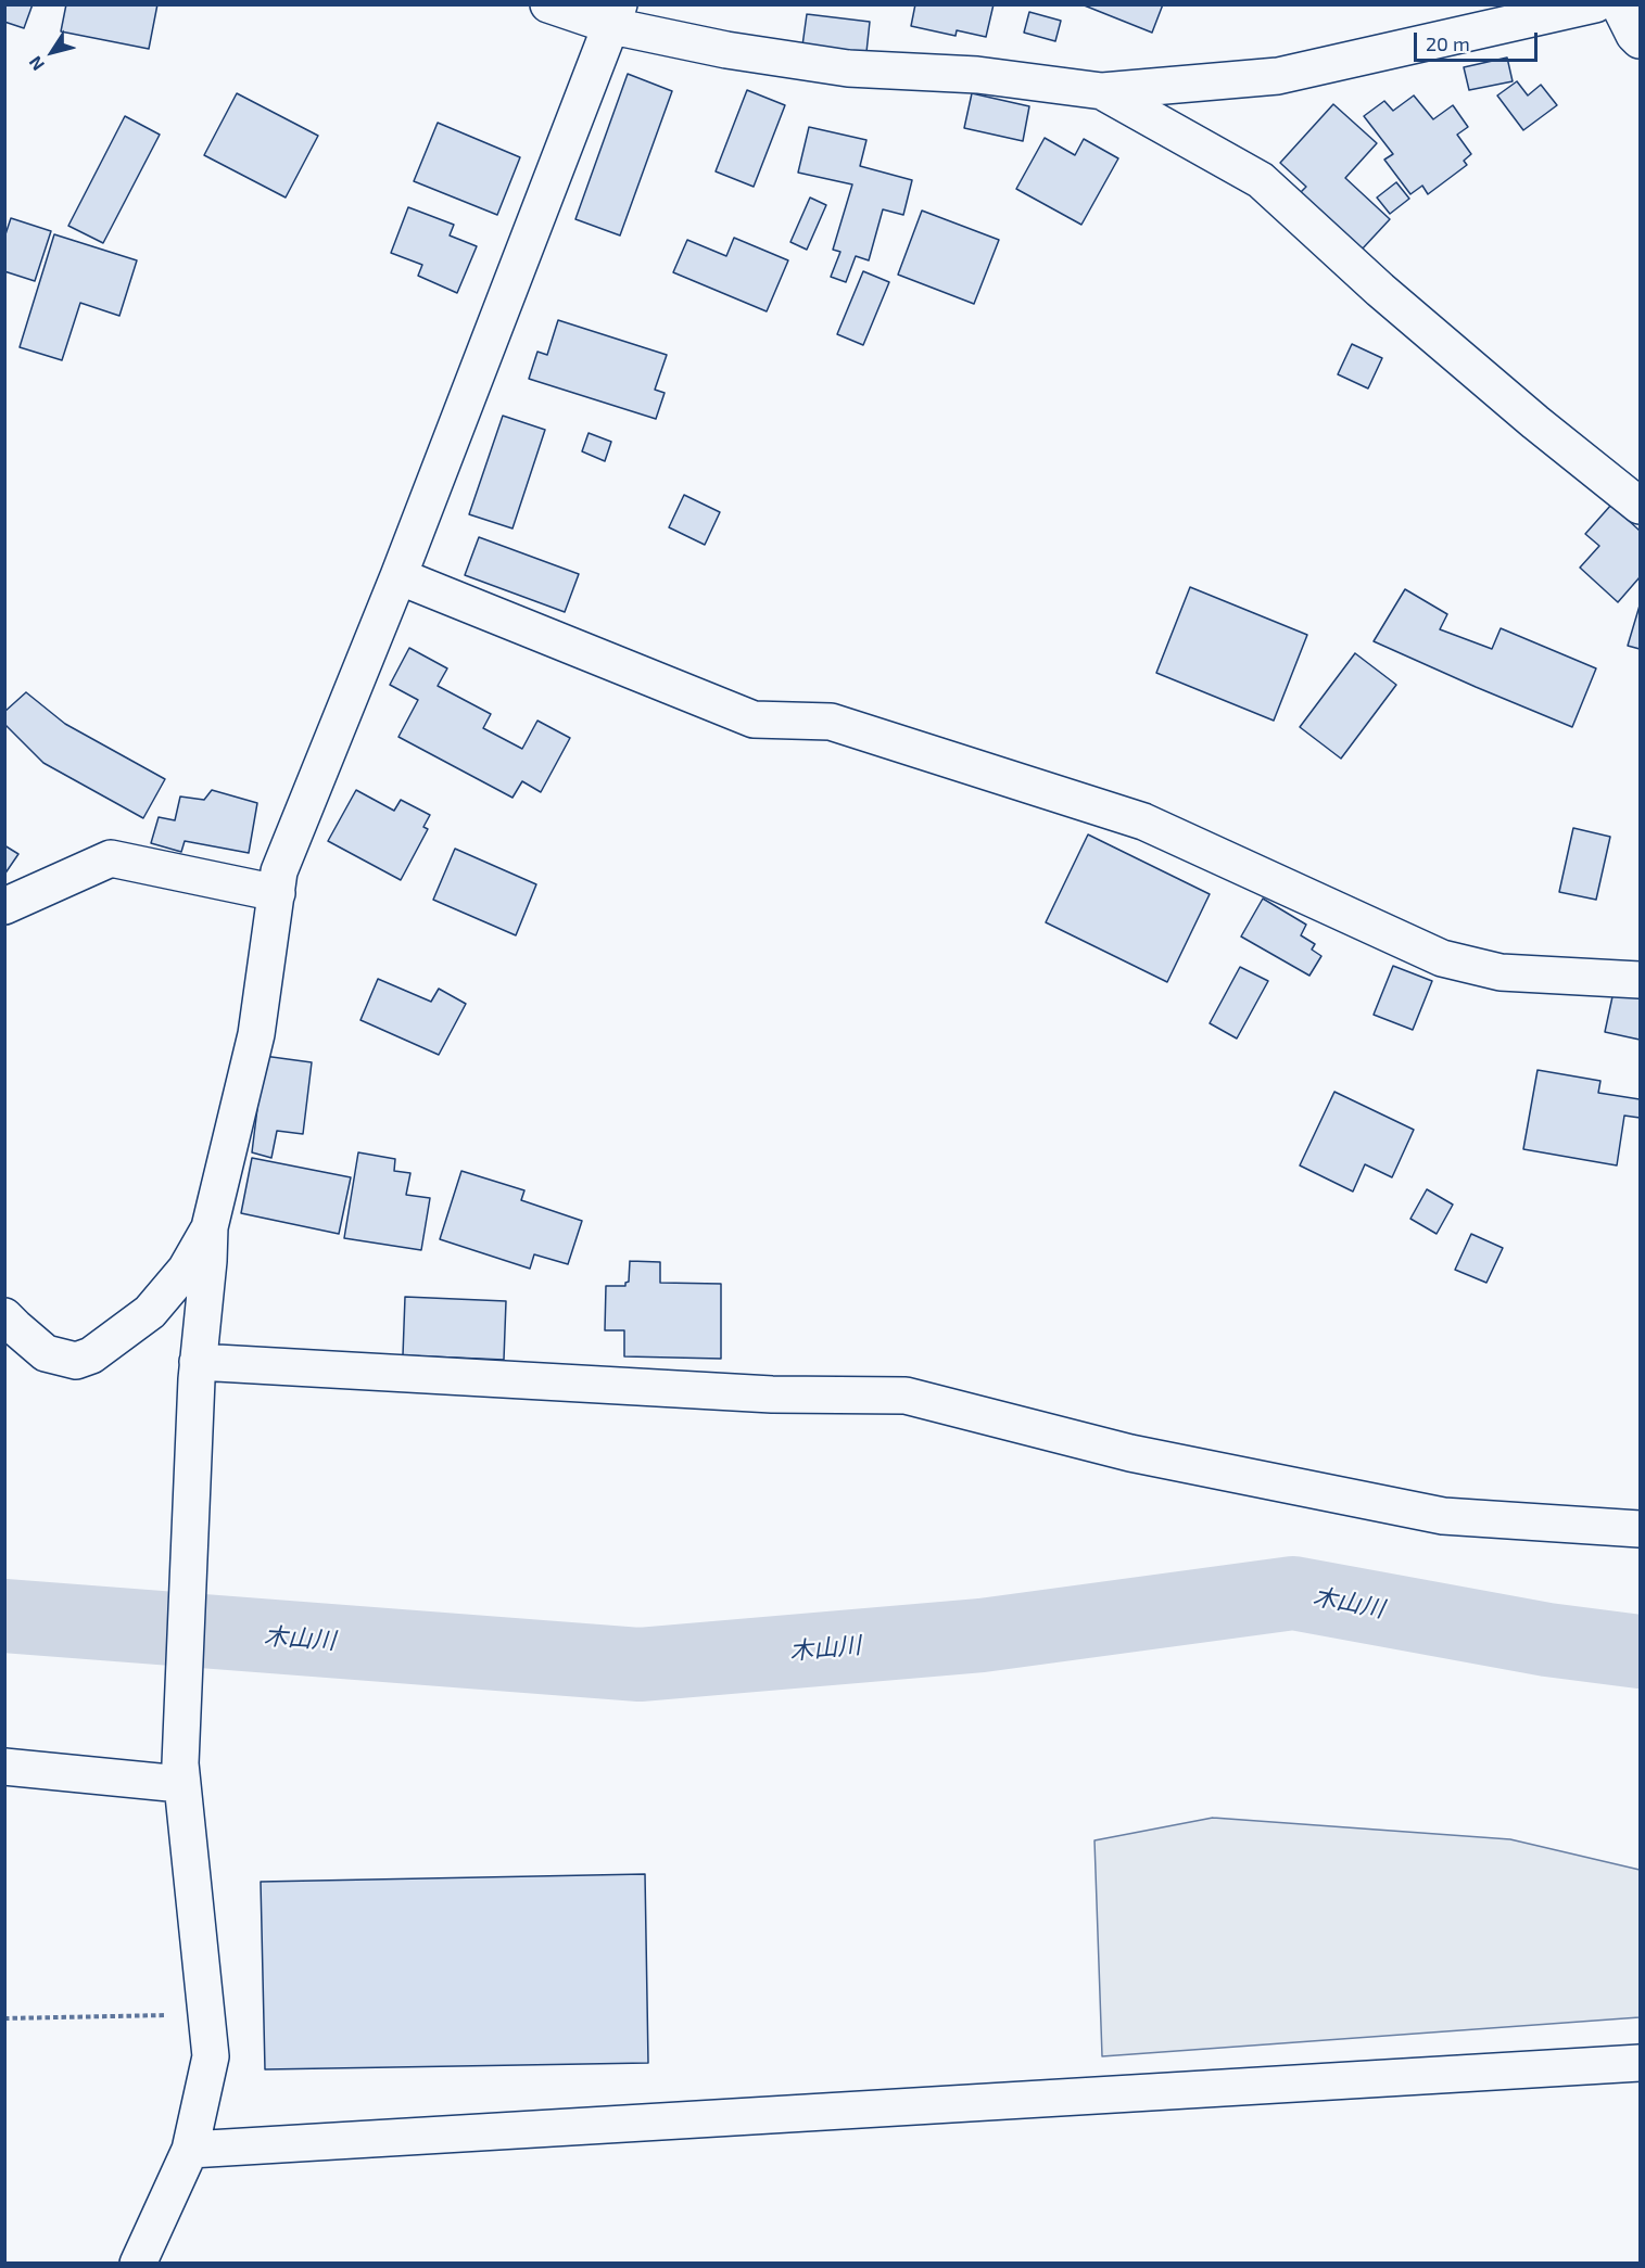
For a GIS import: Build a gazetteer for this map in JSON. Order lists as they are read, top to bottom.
{
  "water": ["木山川"],
  "scale_bar": "20 m",
  "north": "bottom left"
}
